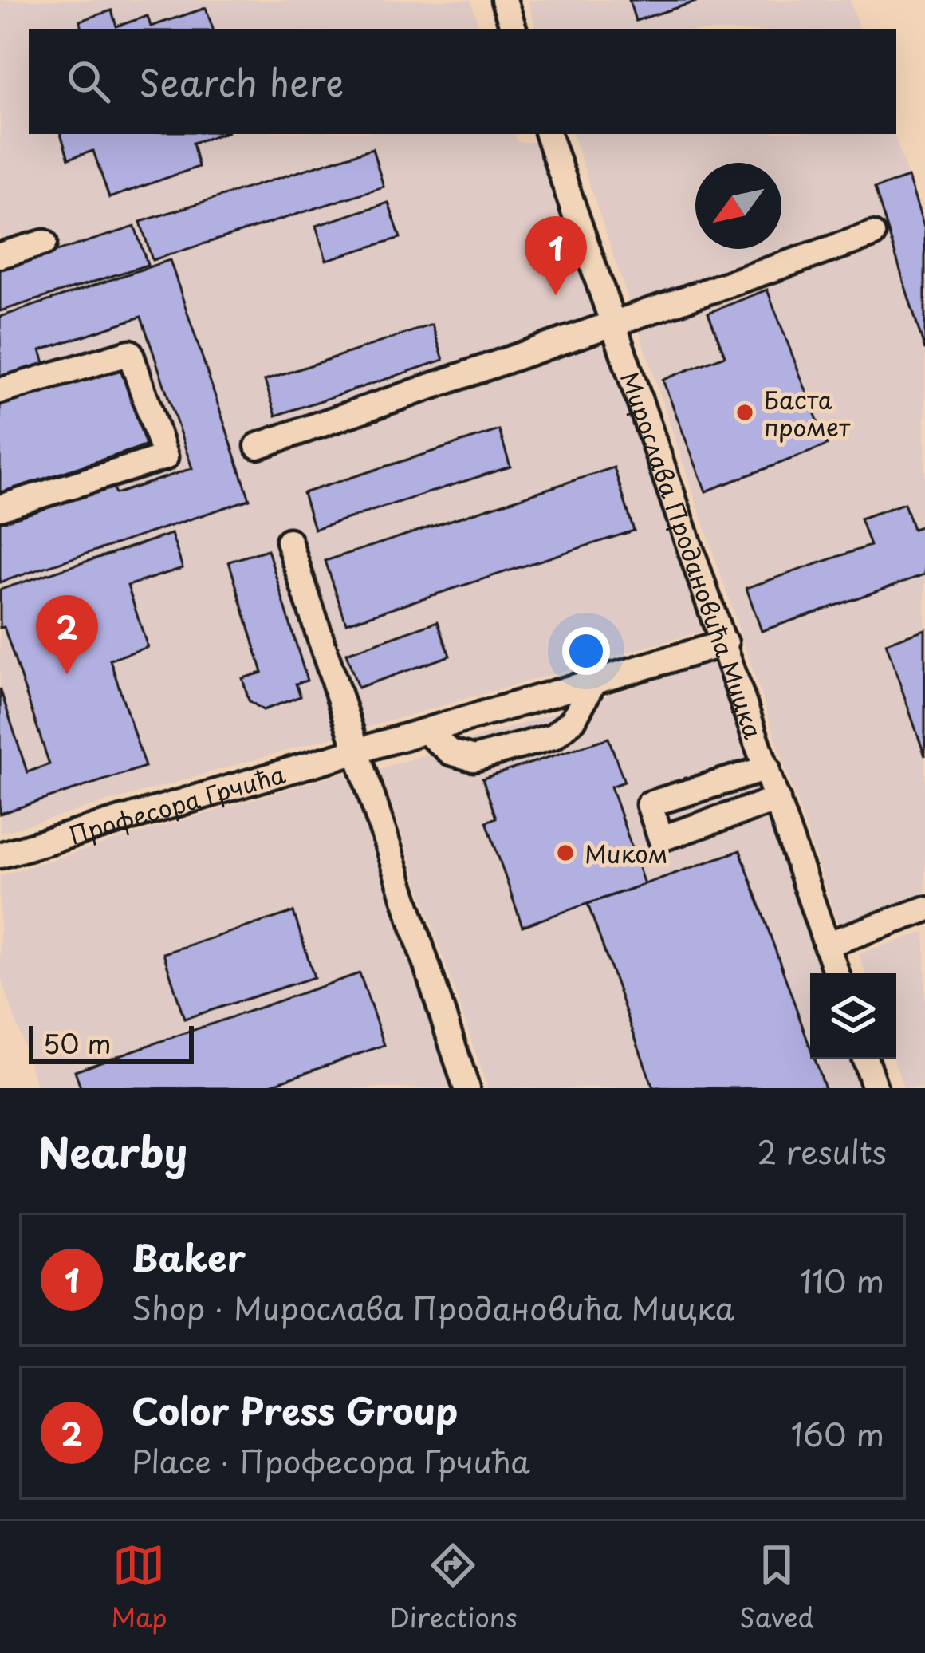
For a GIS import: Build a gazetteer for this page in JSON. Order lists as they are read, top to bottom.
{
  "streets": {
    "street": ["Мирослава Продановића Мицка", "Професора Грчића"]
  },
  "crossings": [
    ["Мирослава Продановића Мицка", "Професора Грчића"]
  ],
  "places": ["Баста промет", "Миком"],
  "scale_bar": "50 m",
  "north": "bottom left",
  "page": {
    "search": "Search here",
    "pins": ["1", "2"],
    "scale": "50 m",
    "heading": ["Nearby", "2 results"],
    "list": [
      {
        "mark": "1",
        "name": "Baker",
        "note": "Shop · Мирослава Продановића Мицка",
        "value": "110 m"
      },
      {
        "mark": "2",
        "name": "Color Press Group",
        "note": "Place · Професора Грчића",
        "value": "160 m"
      }
    ],
    "nav": ["Map", "Directions", "Saved"]
  }
}
